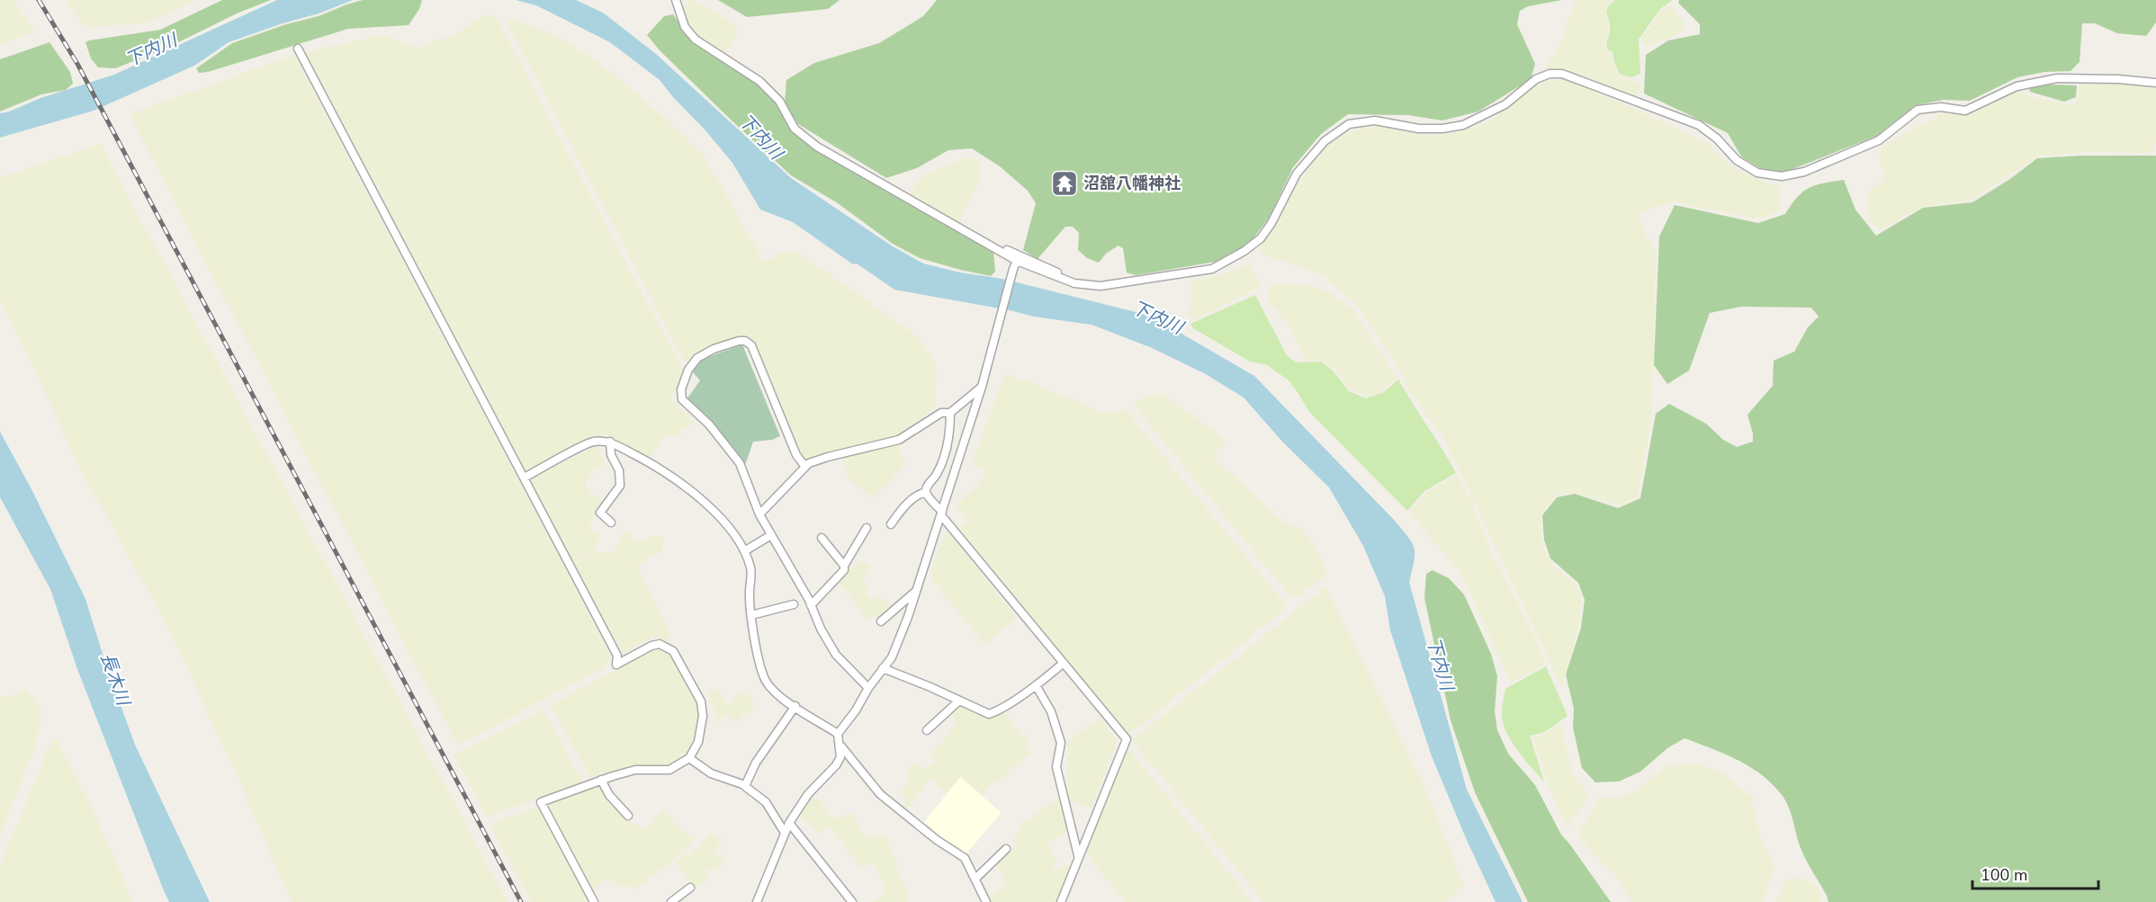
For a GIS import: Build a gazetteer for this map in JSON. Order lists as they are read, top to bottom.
{
  "water": ["下内川", "長木川"],
  "places": {
    "temple": ["沼舘八幡神社"]
  },
  "scale_bar": "100 m"
}
